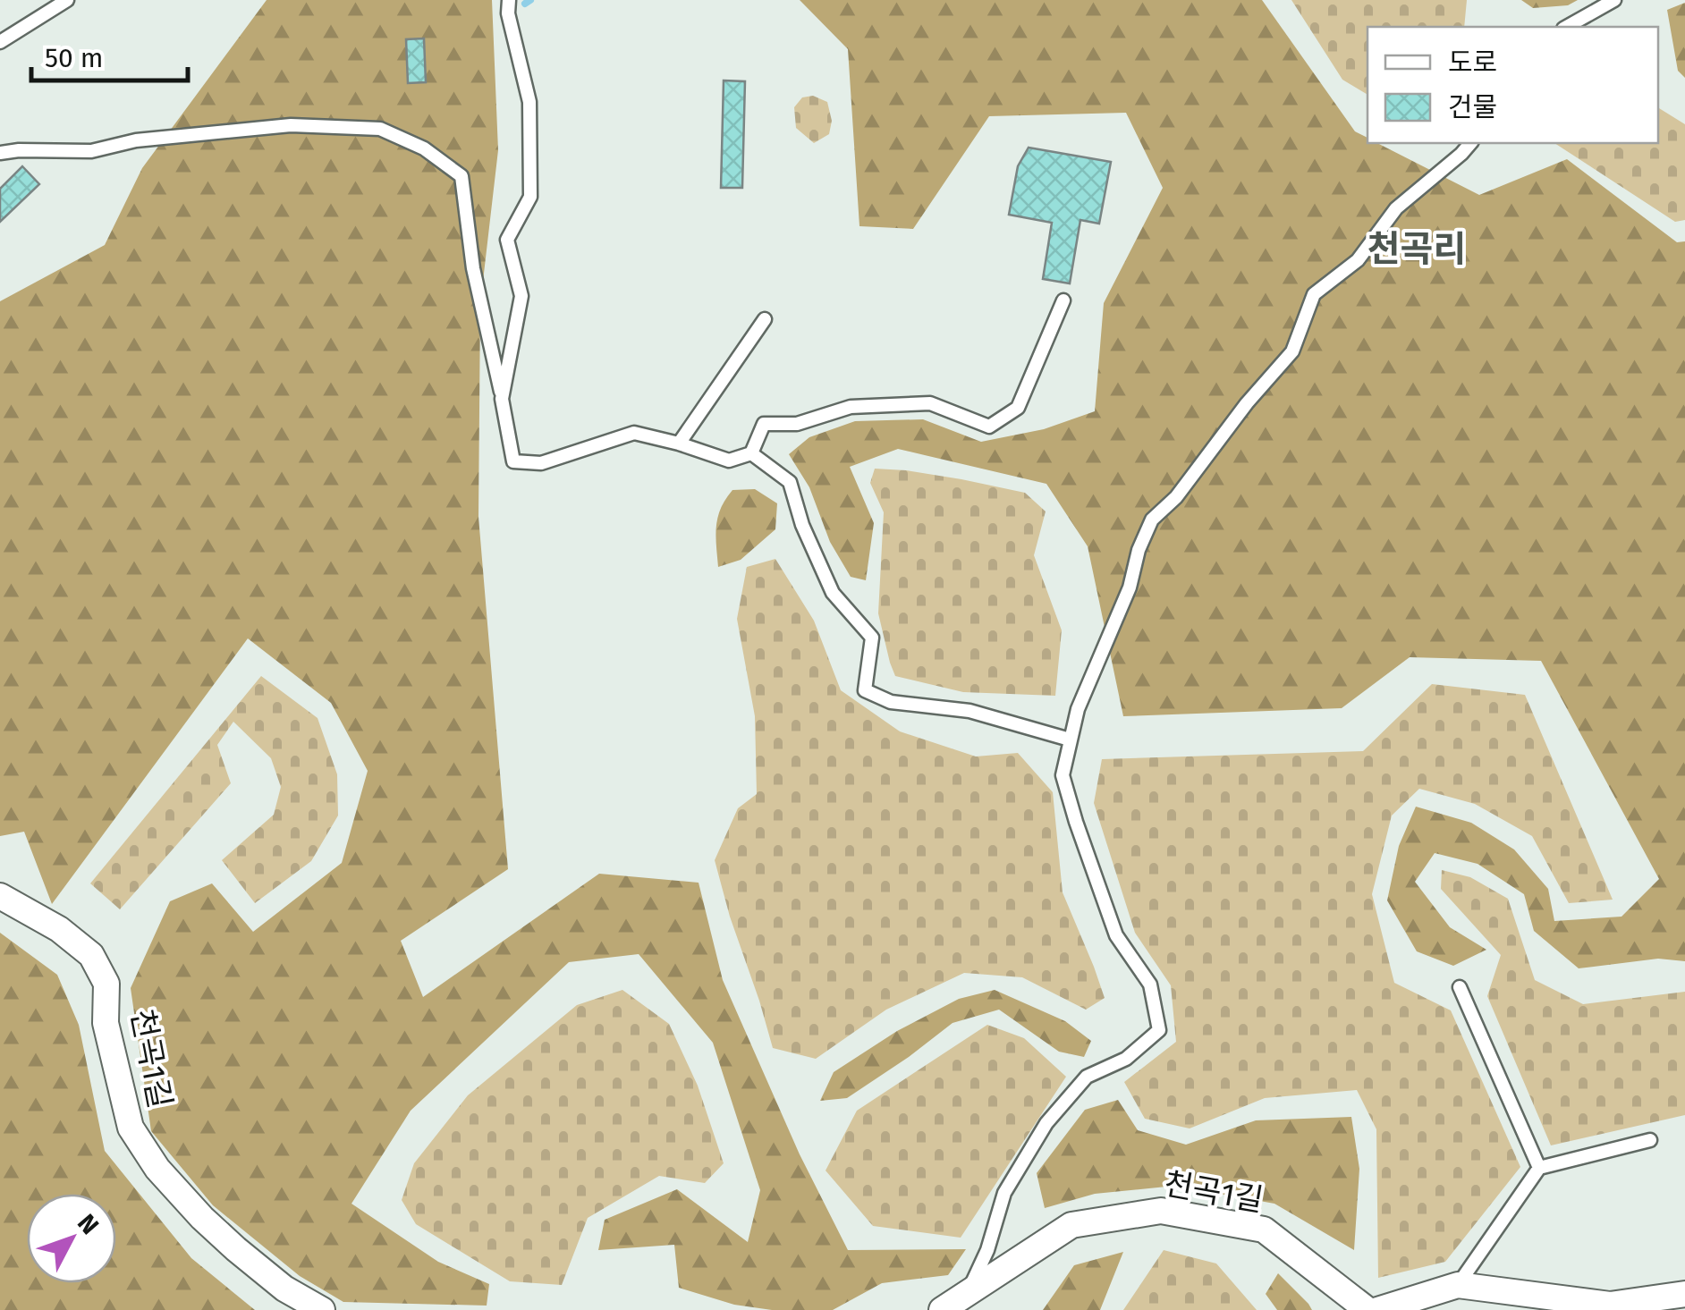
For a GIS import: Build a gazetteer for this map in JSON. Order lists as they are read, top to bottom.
{
  "streets": {
    "street": ["천곡1길"]
  },
  "districts": ["천곡리"],
  "legend": ["도로", "건물"],
  "scale_bar": "50 m",
  "north": "top right"
}
